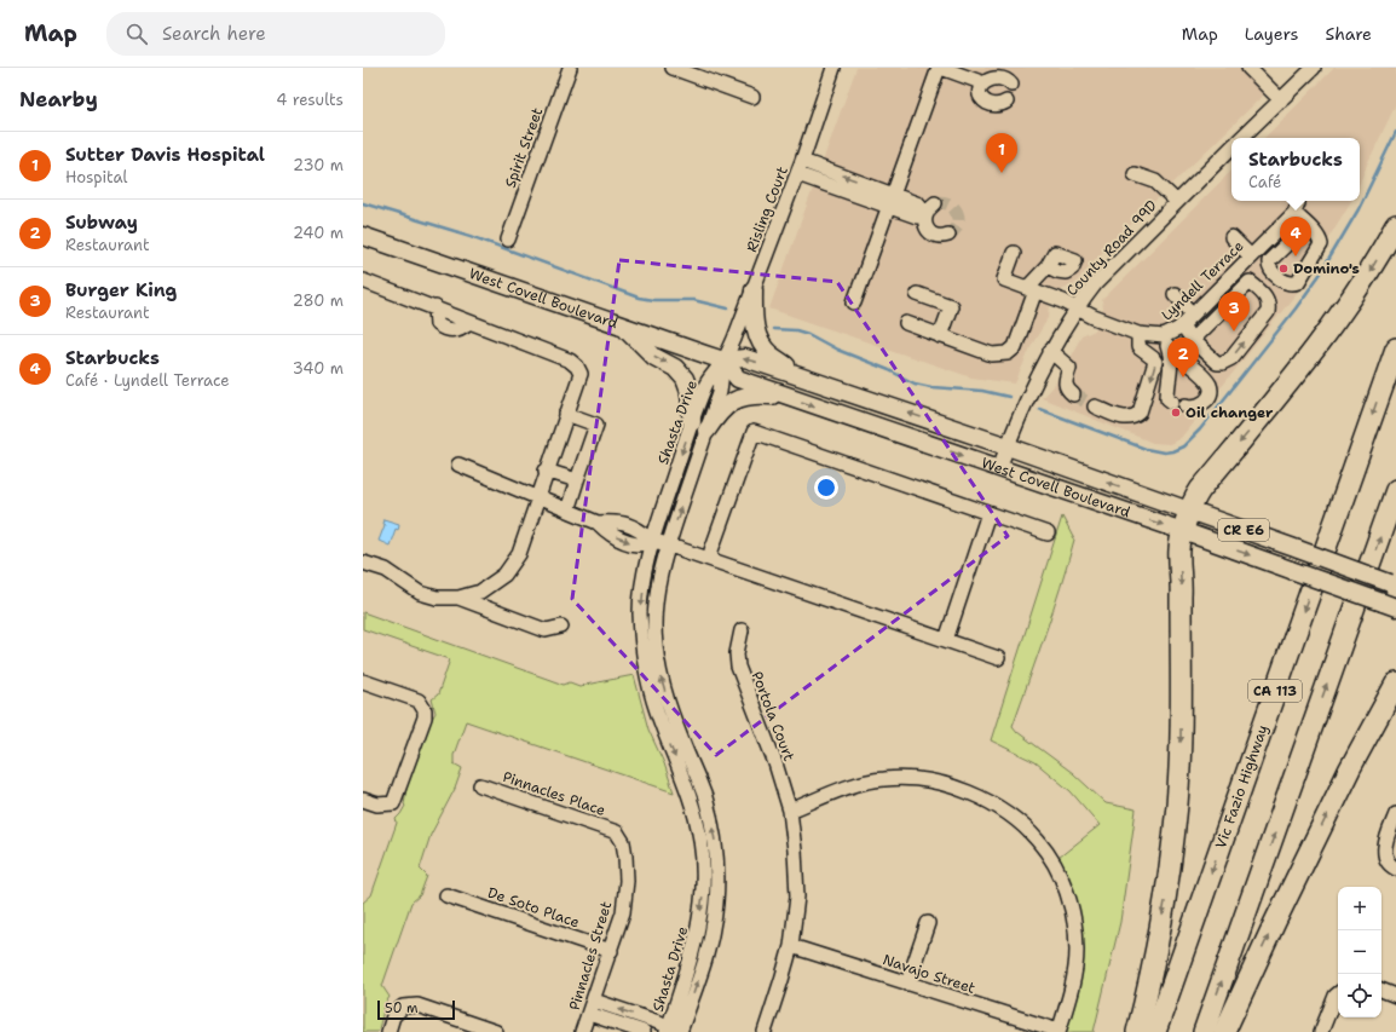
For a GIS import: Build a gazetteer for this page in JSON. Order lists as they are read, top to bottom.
{
  "streets": {
    "highway": ["CA 113", "Vic Fazio Highway"],
    "main road": ["West Covell Boulevard", "CR E6"],
    "street": [
      "Spirit Street",
      "Risling Court",
      "County Road 99D",
      "Lyndell Terrace",
      "Shasta Drive",
      "Portola Court",
      "Pinnacles Place",
      "De Soto Place",
      "Pinnacles Street",
      "Navajo Street"
    ]
  },
  "crossings": [
    ["Risling Court", "West Covell Boulevard"],
    ["Risling Court", "Shasta Drive"],
    ["County Road 99D", "Lyndell Terrace"],
    ["County Road 99D", "West Covell Boulevard"],
    ["West Covell Boulevard", "Shasta Drive"],
    ["Portola Court", "Navajo Street"],
    ["Pinnacles Place", "Pinnacles Street"],
    ["De Soto Place", "Pinnacles Street"]
  ],
  "places": ["Domino's", "Oil changer"],
  "scale_bar": "50 m",
  "page": {
    "header": "Map",
    "search": "Search here",
    "nav": ["Map", "Layers", "Share"],
    "heading": ["Nearby", "4 results"],
    "list": [
      {
        "mark": "1",
        "name": "Sutter Davis Hospital",
        "note": "Hospital",
        "value": "230 m"
      },
      {
        "mark": "2",
        "name": "Subway",
        "note": "Restaurant",
        "value": "240 m"
      },
      {
        "mark": "3",
        "name": "Burger King",
        "note": "Restaurant",
        "value": "280 m"
      },
      {
        "mark": "4",
        "name": "Starbucks",
        "note": "Café · Lyndell Terrace",
        "value": "340 m"
      }
    ],
    "pins": [
      "1",
      "4",
      "3",
      "2"
    ],
    "popup": ["Starbucks", "Café"],
    "map_buttons": ["+", "−"],
    "scale": "50 m"
  }
}
